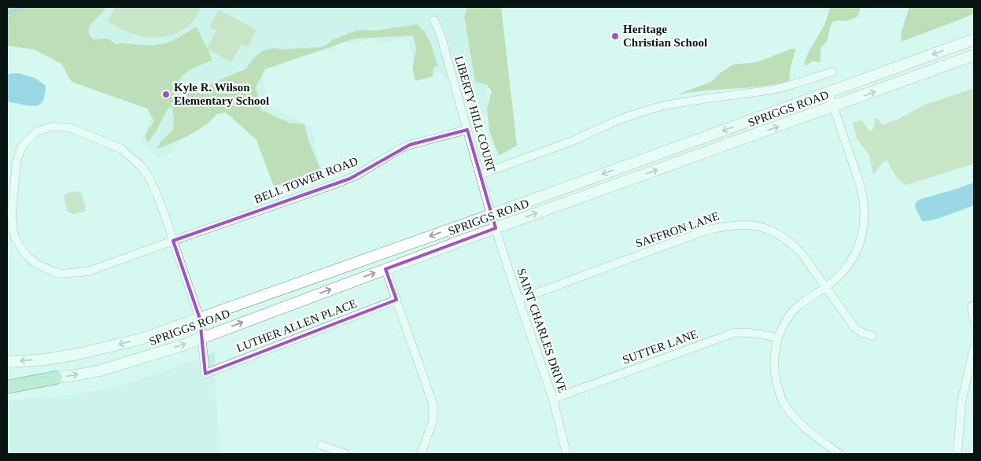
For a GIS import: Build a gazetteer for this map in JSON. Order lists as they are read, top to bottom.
{
  "streets": {
    "main road": ["SPRIGGS ROAD"],
    "street": [
      "LIBERTY HILL COURT",
      "BELL TOWER ROAD",
      "SAFFRON LANE",
      "LUTHER ALLEN PLACE",
      "SAINT CHARLES DRIVE",
      "SUTTER LANE"
    ]
  },
  "crossings": [
    ["SPRIGGS ROAD", "LIBERTY HILL COURT"],
    ["SPRIGGS ROAD", "LUTHER ALLEN PLACE"],
    ["SPRIGGS ROAD", "SAINT CHARLES DRIVE"],
    ["LIBERTY HILL COURT", "BELL TOWER ROAD"],
    ["LIBERTY HILL COURT", "SAINT CHARLES DRIVE"],
    ["SAFFRON LANE", "SAINT CHARLES DRIVE"],
    ["SAINT CHARLES DRIVE", "SUTTER LANE"]
  ],
  "places": ["Heritage Christian School", "Kyle R. Wilson Elementary School"]
}
